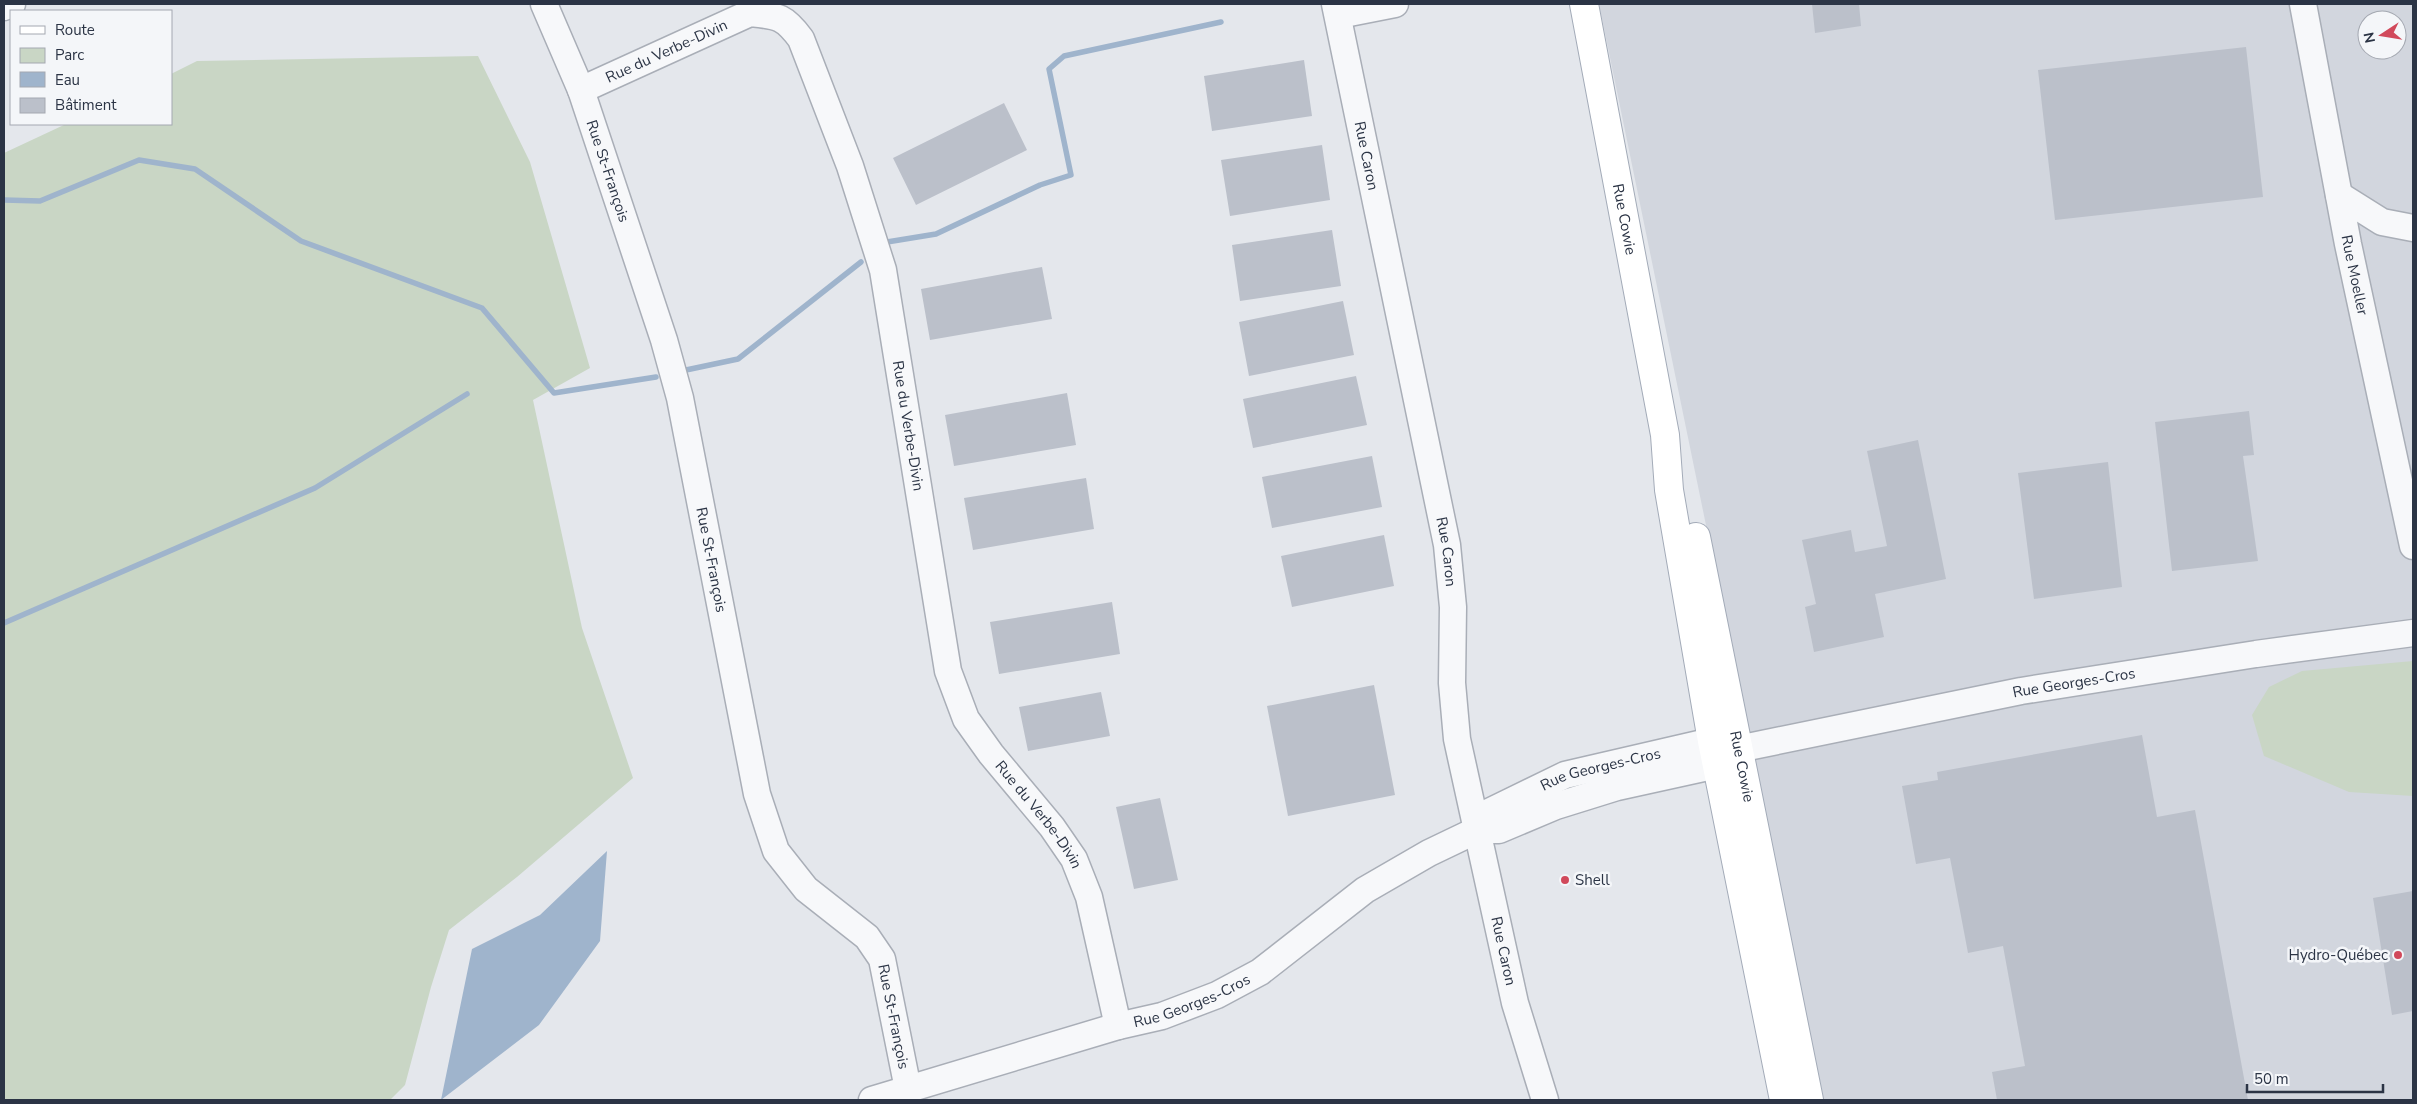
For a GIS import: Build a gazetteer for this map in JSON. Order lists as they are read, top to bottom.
{
  "streets": {
    "main road": ["Rue Cowie"],
    "street": [
      "Rue du Verbe-Divin",
      "Rue Caron",
      "Rue St-François",
      "Rue Moeller",
      "Rue Georges-Cros"
    ]
  },
  "crossings": [
    ["Rue du Verbe-Divin", "Rue St-François"],
    ["Rue du Verbe-Divin", "Rue Georges-Cros"],
    ["Rue Caron", "Rue Georges-Cros"],
    ["Rue St-François", "Rue Georges-Cros"],
    ["Rue Cowie", "Rue Georges-Cros"]
  ],
  "places": ["Shell", "Hydro-Québec"],
  "legend": [
    "Route",
    "Parc",
    "Eau",
    "Bâtiment"
  ],
  "scale_bar": "50 m",
  "north": "left"
}
